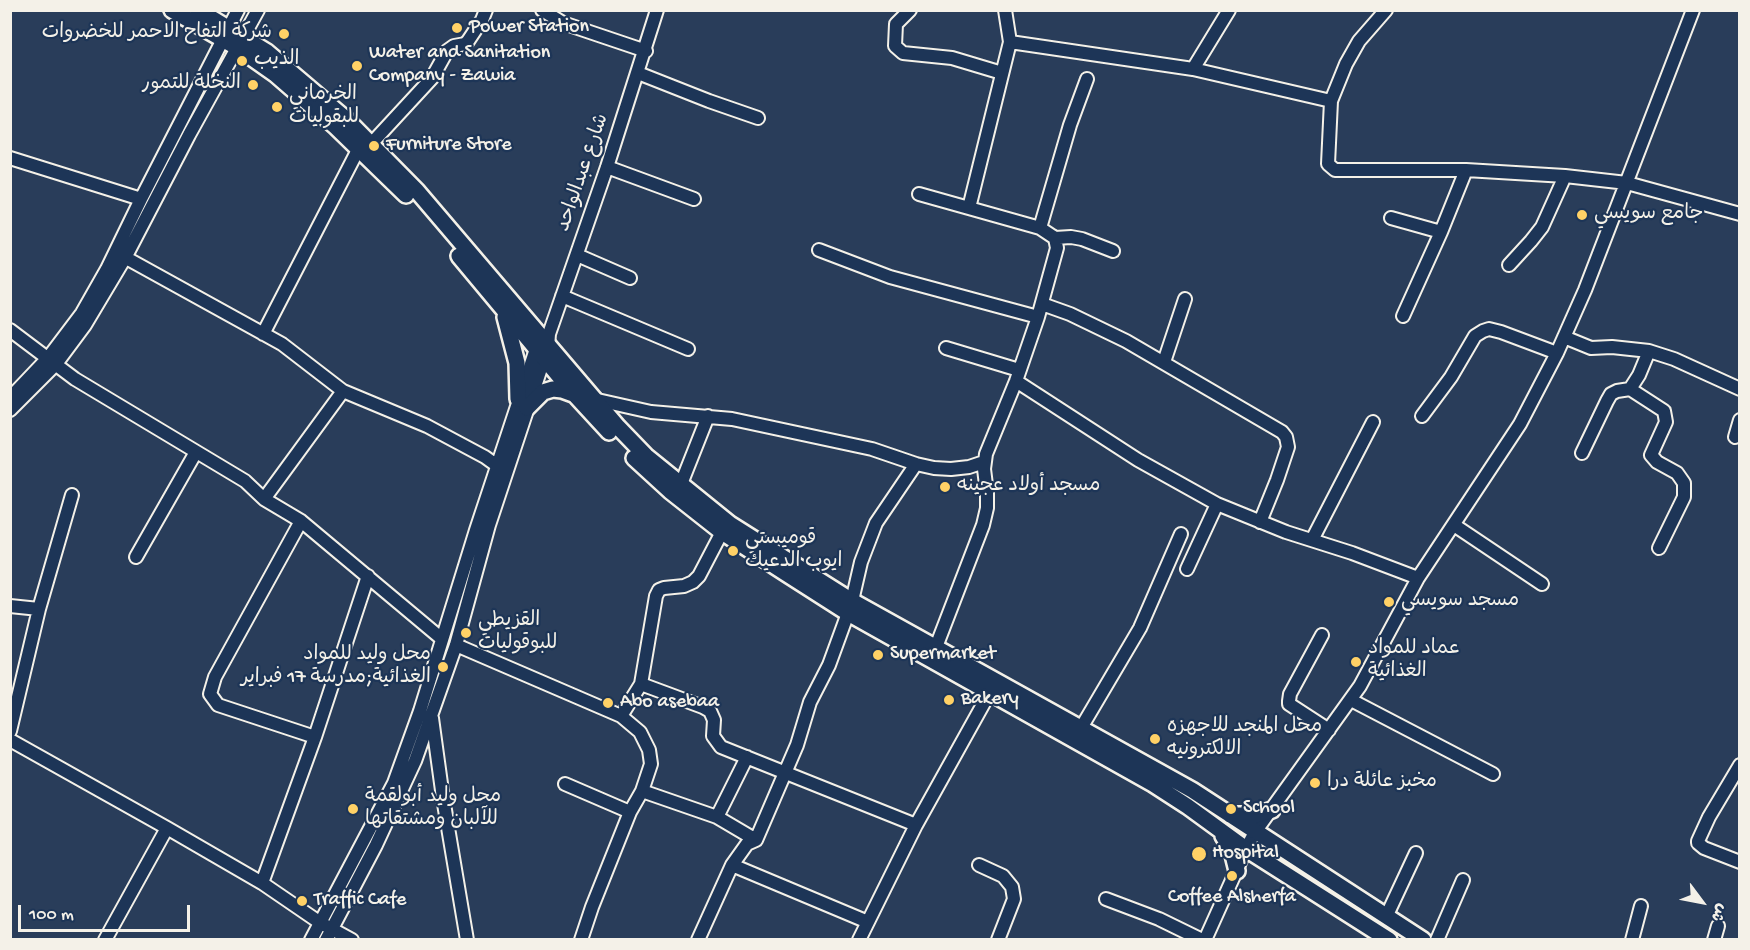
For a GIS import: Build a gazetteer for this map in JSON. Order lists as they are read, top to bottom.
{
  "streets": {
    "street": ["شارع عبدالواحد"]
  },
  "places": [
    "Power Station",
    "شركة التفاح الاحمر للخضروات",
    "الذيب",
    "Water and Sanitation Company - Zawia",
    "النخلة للتمور",
    "الخرماني للبقوليات",
    "Furniture Store",
    "جامع سويسي",
    "مسجد أولاد عجينه",
    "قوميستي ايوب الدعيك",
    "مسجد سويسي",
    "القزيطي للبوقوليات",
    "Supermarket",
    "عماد للمواد الغذائية",
    "محل وليد للمواد الغذائية;مدرسة 17 فبراير",
    "Bakery",
    "Abo asebaa",
    "محل المنجد للاجهزه الالكترونيه",
    "مخبز عائلة درا",
    "محل وليد أبولقمة للآلبان ومشتقاتها",
    "School",
    "Hospital",
    "Coffee Alsherfa",
    "Traffic Cafe"
  ],
  "scale_bar": "100 m",
  "north": "bottom right"
}
